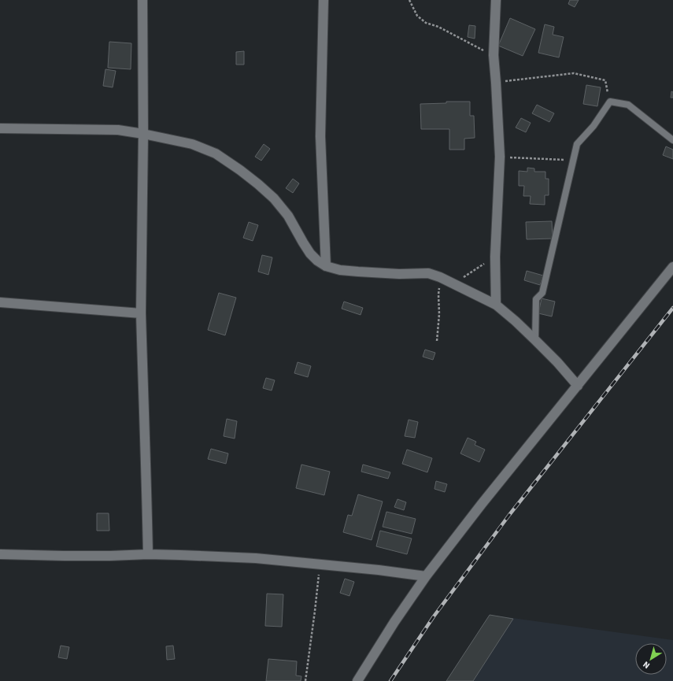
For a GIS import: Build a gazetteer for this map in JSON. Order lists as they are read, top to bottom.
{
  "north": "bottom left"
}
